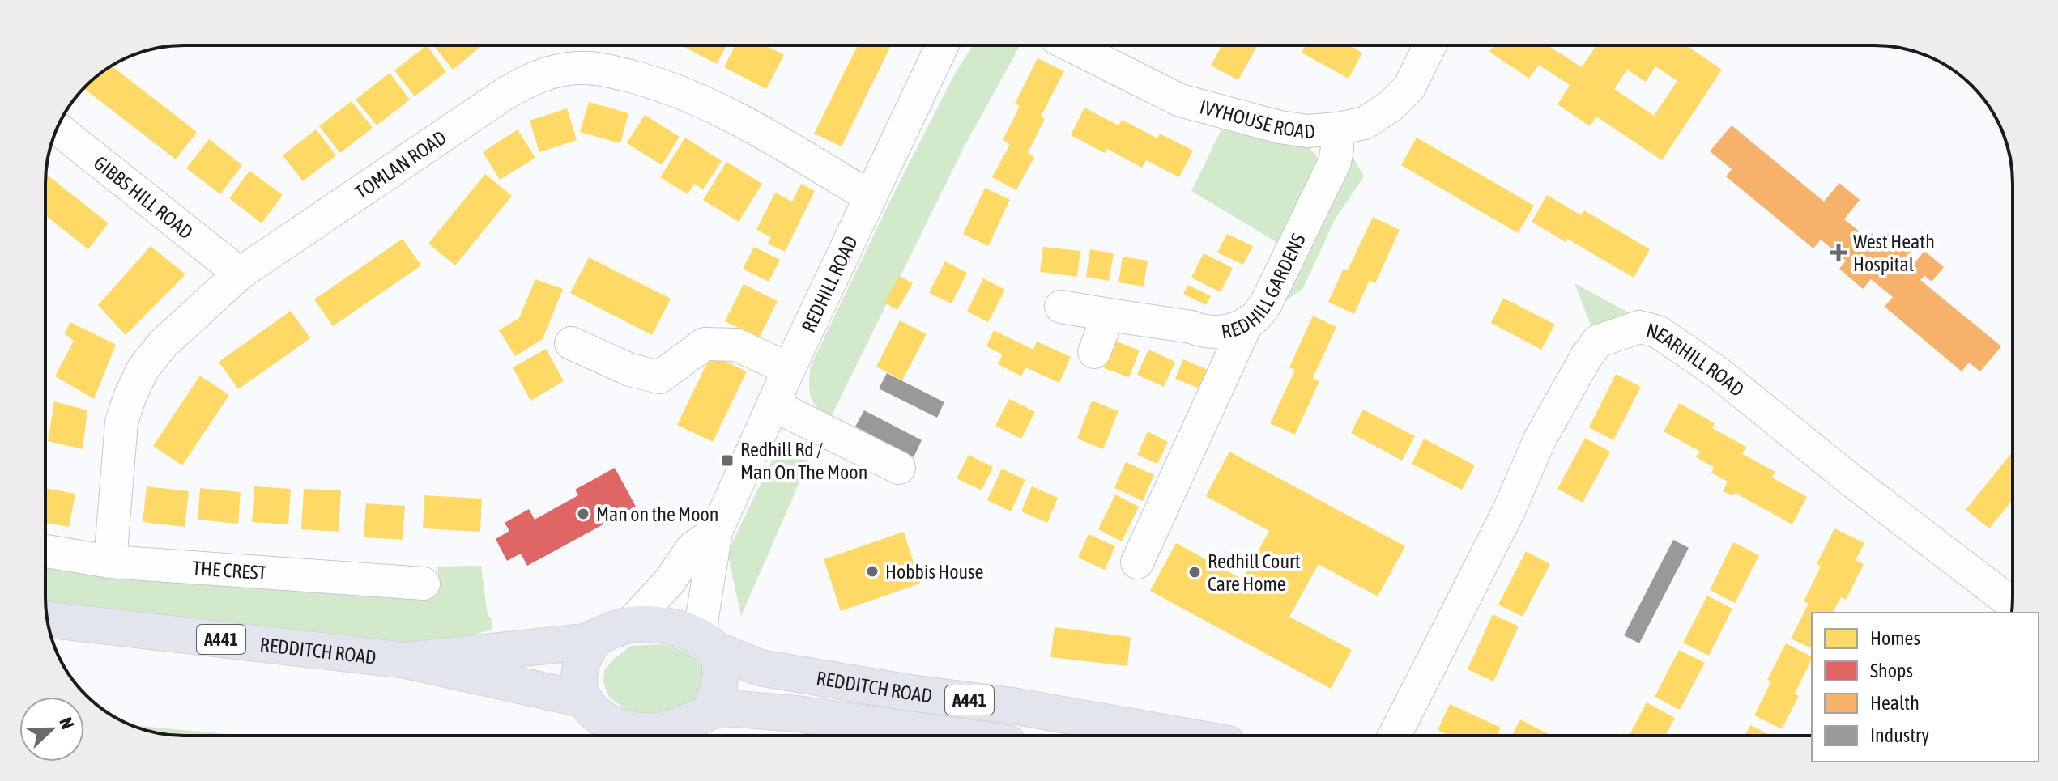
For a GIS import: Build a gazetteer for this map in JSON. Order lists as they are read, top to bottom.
{
  "streets": {
    "highway": ["A441", "REDDITCH ROAD"],
    "street": [
      "IVYHOUSE ROAD",
      "TOMLAN ROAD",
      "GIBBS HILL ROAD",
      "REDHILL GARDENS",
      "REDHILL ROAD",
      "NEARHILL ROAD",
      "THE CREST"
    ]
  },
  "crossings": [
    ["IVYHOUSE ROAD", "REDHILL GARDENS"],
    ["TOMLAN ROAD", "GIBBS HILL ROAD"],
    ["TOMLAN ROAD", "REDHILL ROAD"],
    ["TOMLAN ROAD", "THE CREST"],
    ["REDHILL ROAD", "A441"],
    ["REDHILL ROAD", "REDDITCH ROAD"],
    ["A441", "REDDITCH ROAD"]
  ],
  "places": {
    "health": ["West Heath Hospital"],
    "transit": ["Redhill Rd / Man On The Moon"],
    "other": ["Man on the Moon", "Hobbis House", "Redhill Court Care Home"]
  },
  "legend": [
    "Homes",
    "Shops",
    "Health",
    "Industry"
  ],
  "north": "right"
}
